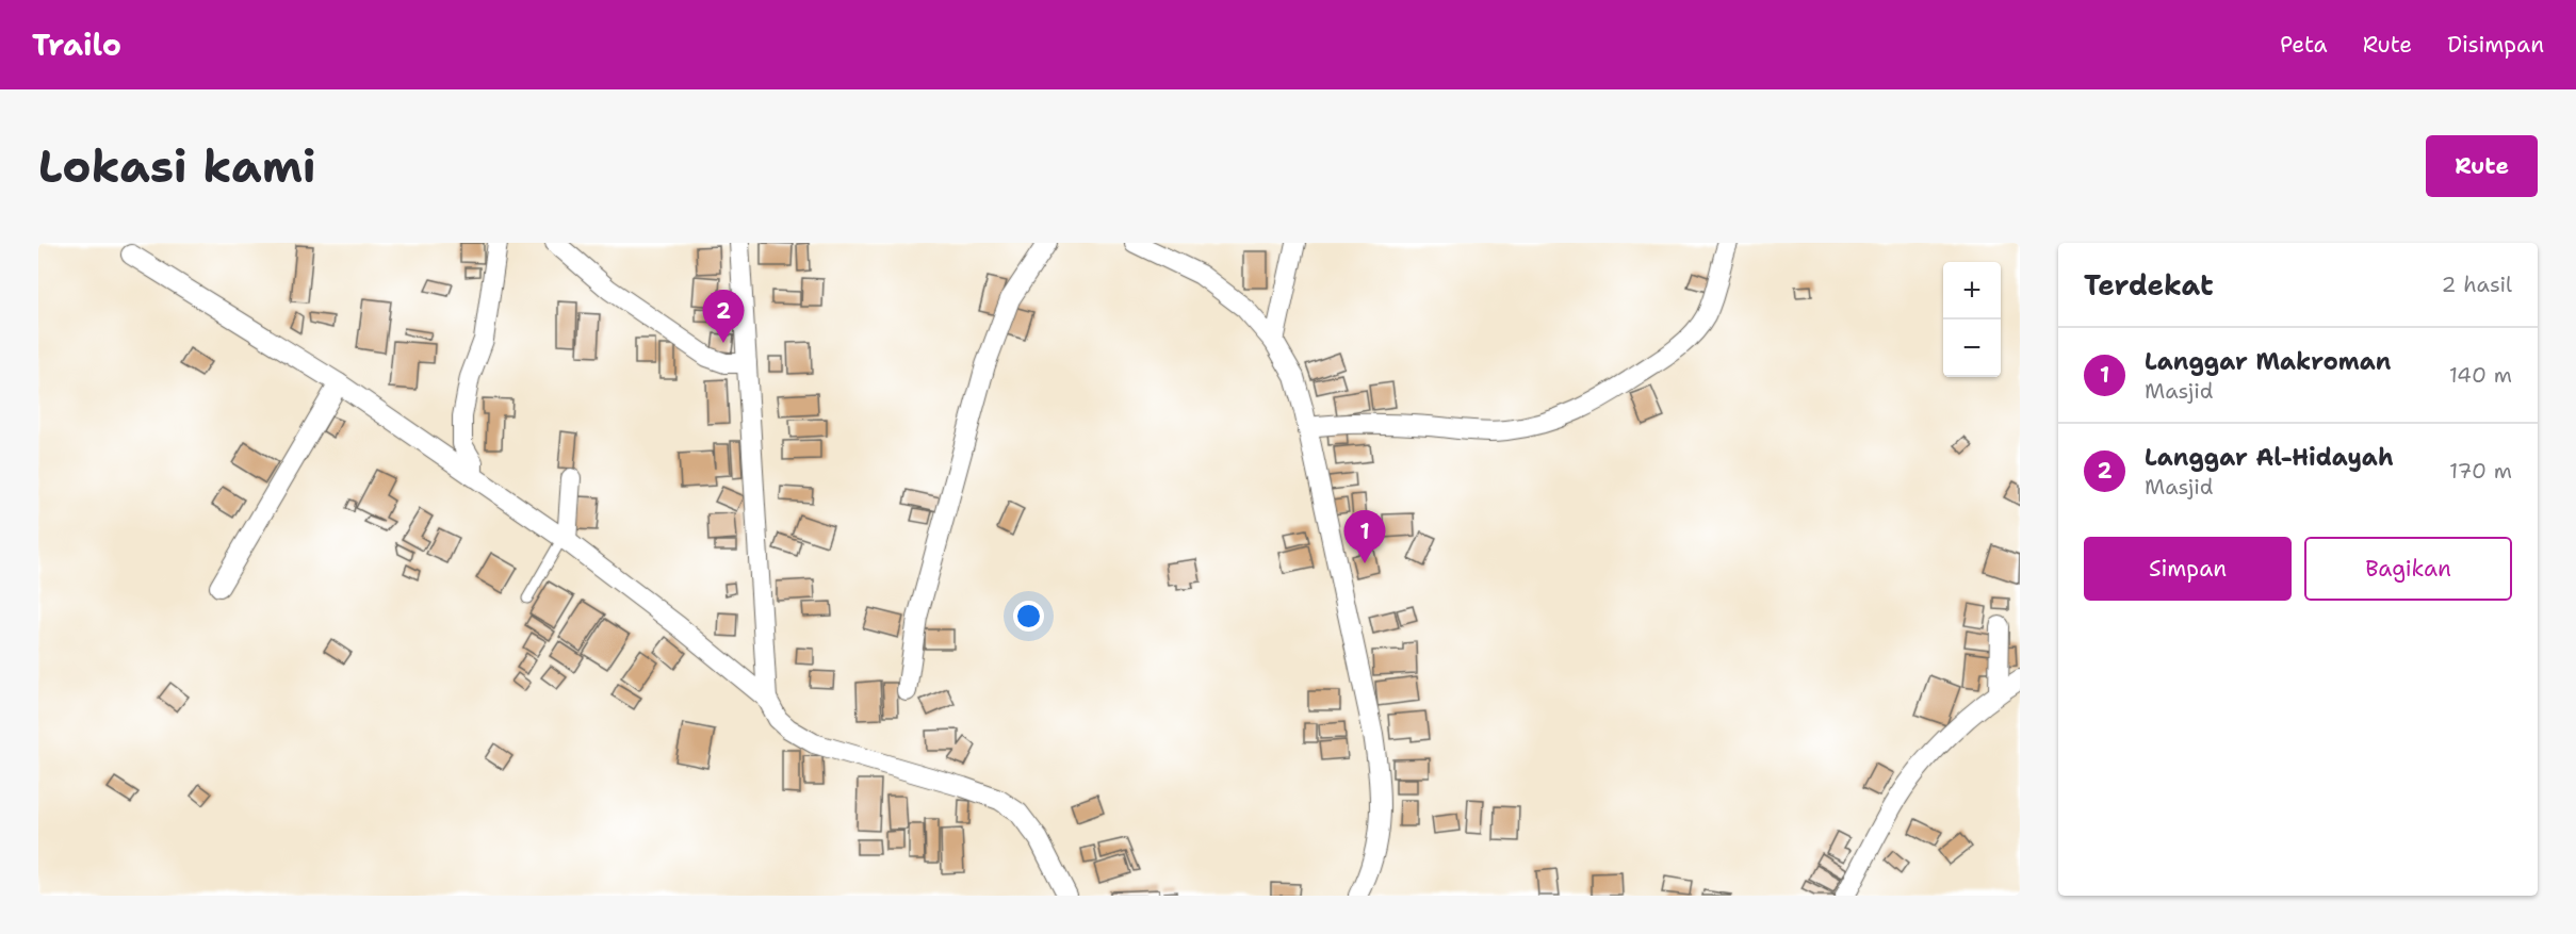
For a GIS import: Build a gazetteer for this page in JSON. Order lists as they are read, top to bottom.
{
  "page": {
    "header": "Trailo",
    "nav": ["Peta", "Rute", "Disimpan"],
    "buttons": [
      "Rute",
      ["Simpan", "Bagikan"]
    ],
    "title": "Lokasi kami",
    "heading": ["Terdekat", "2 hasil"],
    "map_buttons": ["+", "−"],
    "pins": ["2", "1"],
    "list": [
      {
        "mark": "1",
        "name": "Langgar Makroman",
        "note": "Masjid",
        "value": "140 m"
      },
      {
        "mark": "2",
        "name": "Langgar Al-Hidayah",
        "note": "Masjid",
        "value": "170 m"
      }
    ]
  }
}
